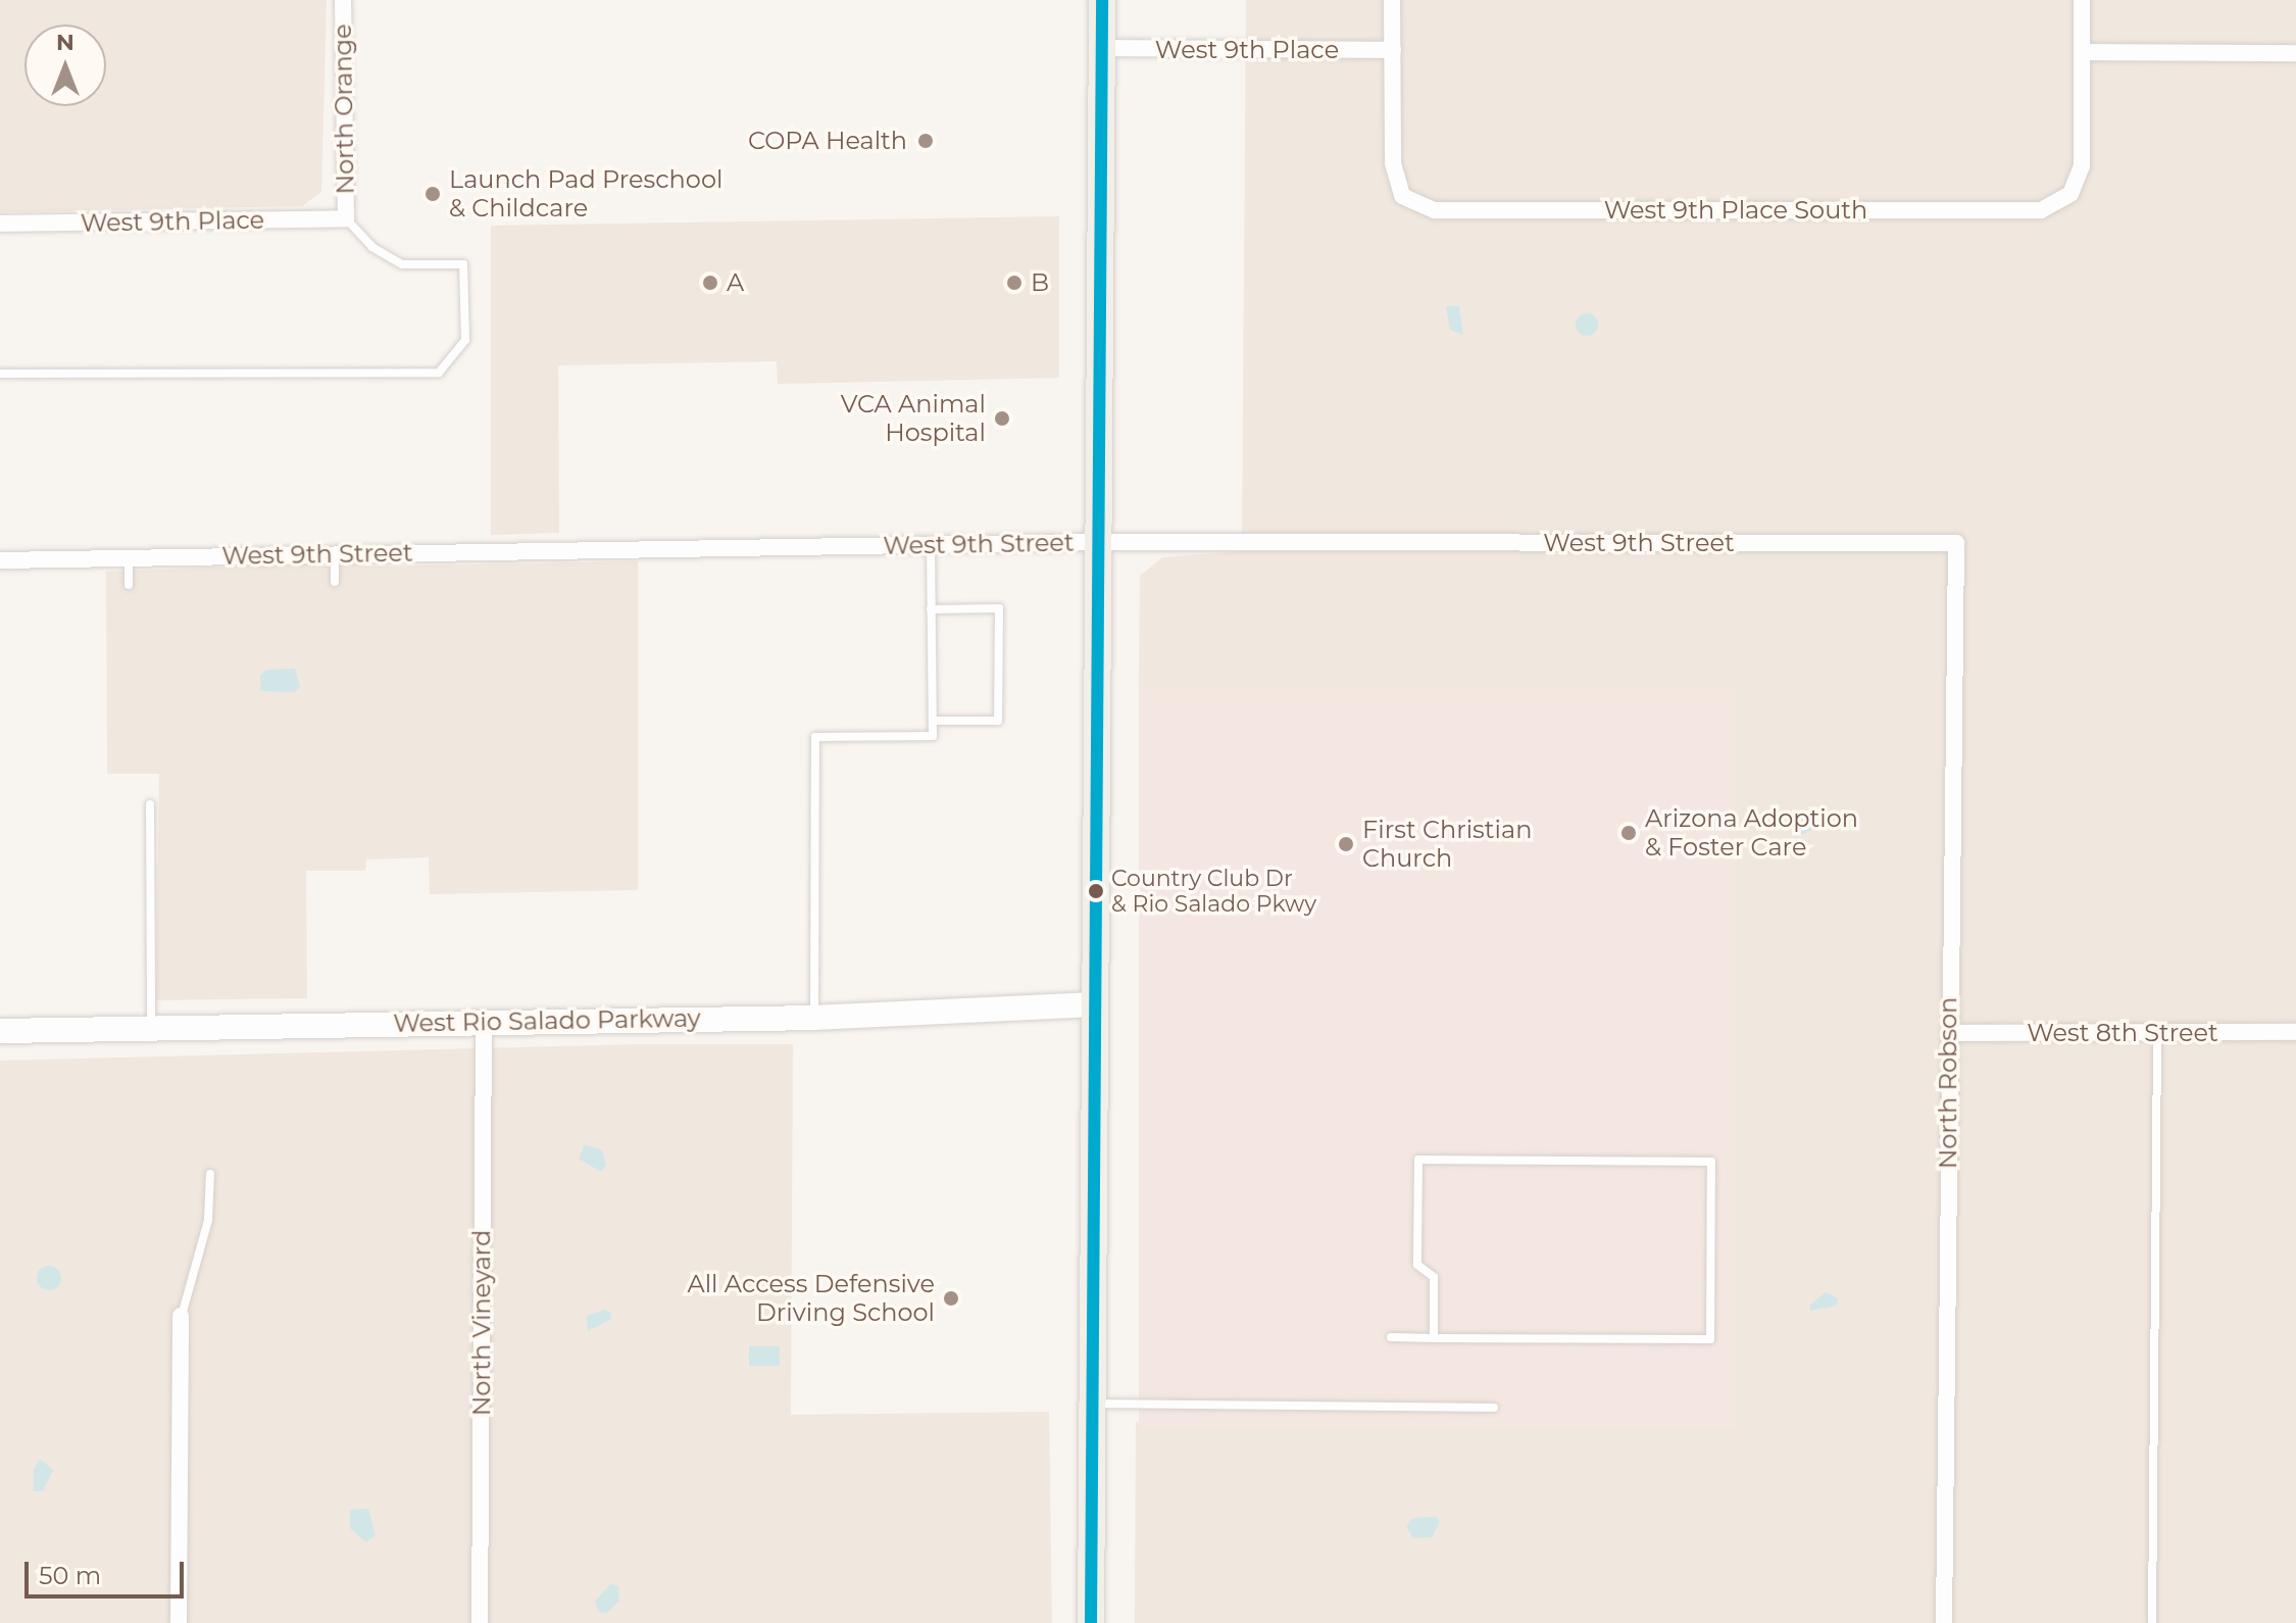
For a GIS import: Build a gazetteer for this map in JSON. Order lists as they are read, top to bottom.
{
  "streets": {
    "main road": ["West Rio Salado Parkway"],
    "street": [
      "West 9th Place",
      "North Orange",
      "West 9th Place South",
      "West 9th Street",
      "West 8th Street",
      "North Robson",
      "North Vineyard"
    ]
  },
  "crossings": [
    ["West 9th Place", "North Orange"],
    ["West 9th Place", "West 9th Place South"],
    ["West 9th Street", "North Robson"],
    ["West Rio Salado Parkway", "North Vineyard"],
    ["West 8th Street", "North Robson"]
  ],
  "places": [
    "COPA Health",
    "Launch Pad Preschool & Childcare",
    "A",
    "B",
    "VCA Animal Hospital",
    "Arizona Adoption & Foster Care",
    "First Christian Church",
    "Country Club Dr & Rio Salado Pkwy",
    "All Access Defensive Driving School"
  ],
  "scale_bar": "50 m",
  "north": "top"
}
